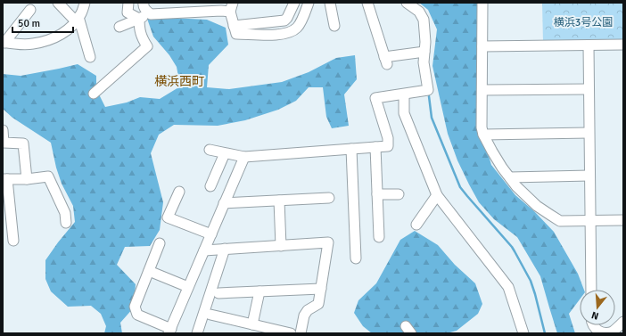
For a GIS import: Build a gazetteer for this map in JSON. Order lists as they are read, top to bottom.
{
  "districts": ["横浜西町"],
  "parks": ["横浜3号公園"],
  "scale_bar": "50 m",
  "north": "bottom"
}
